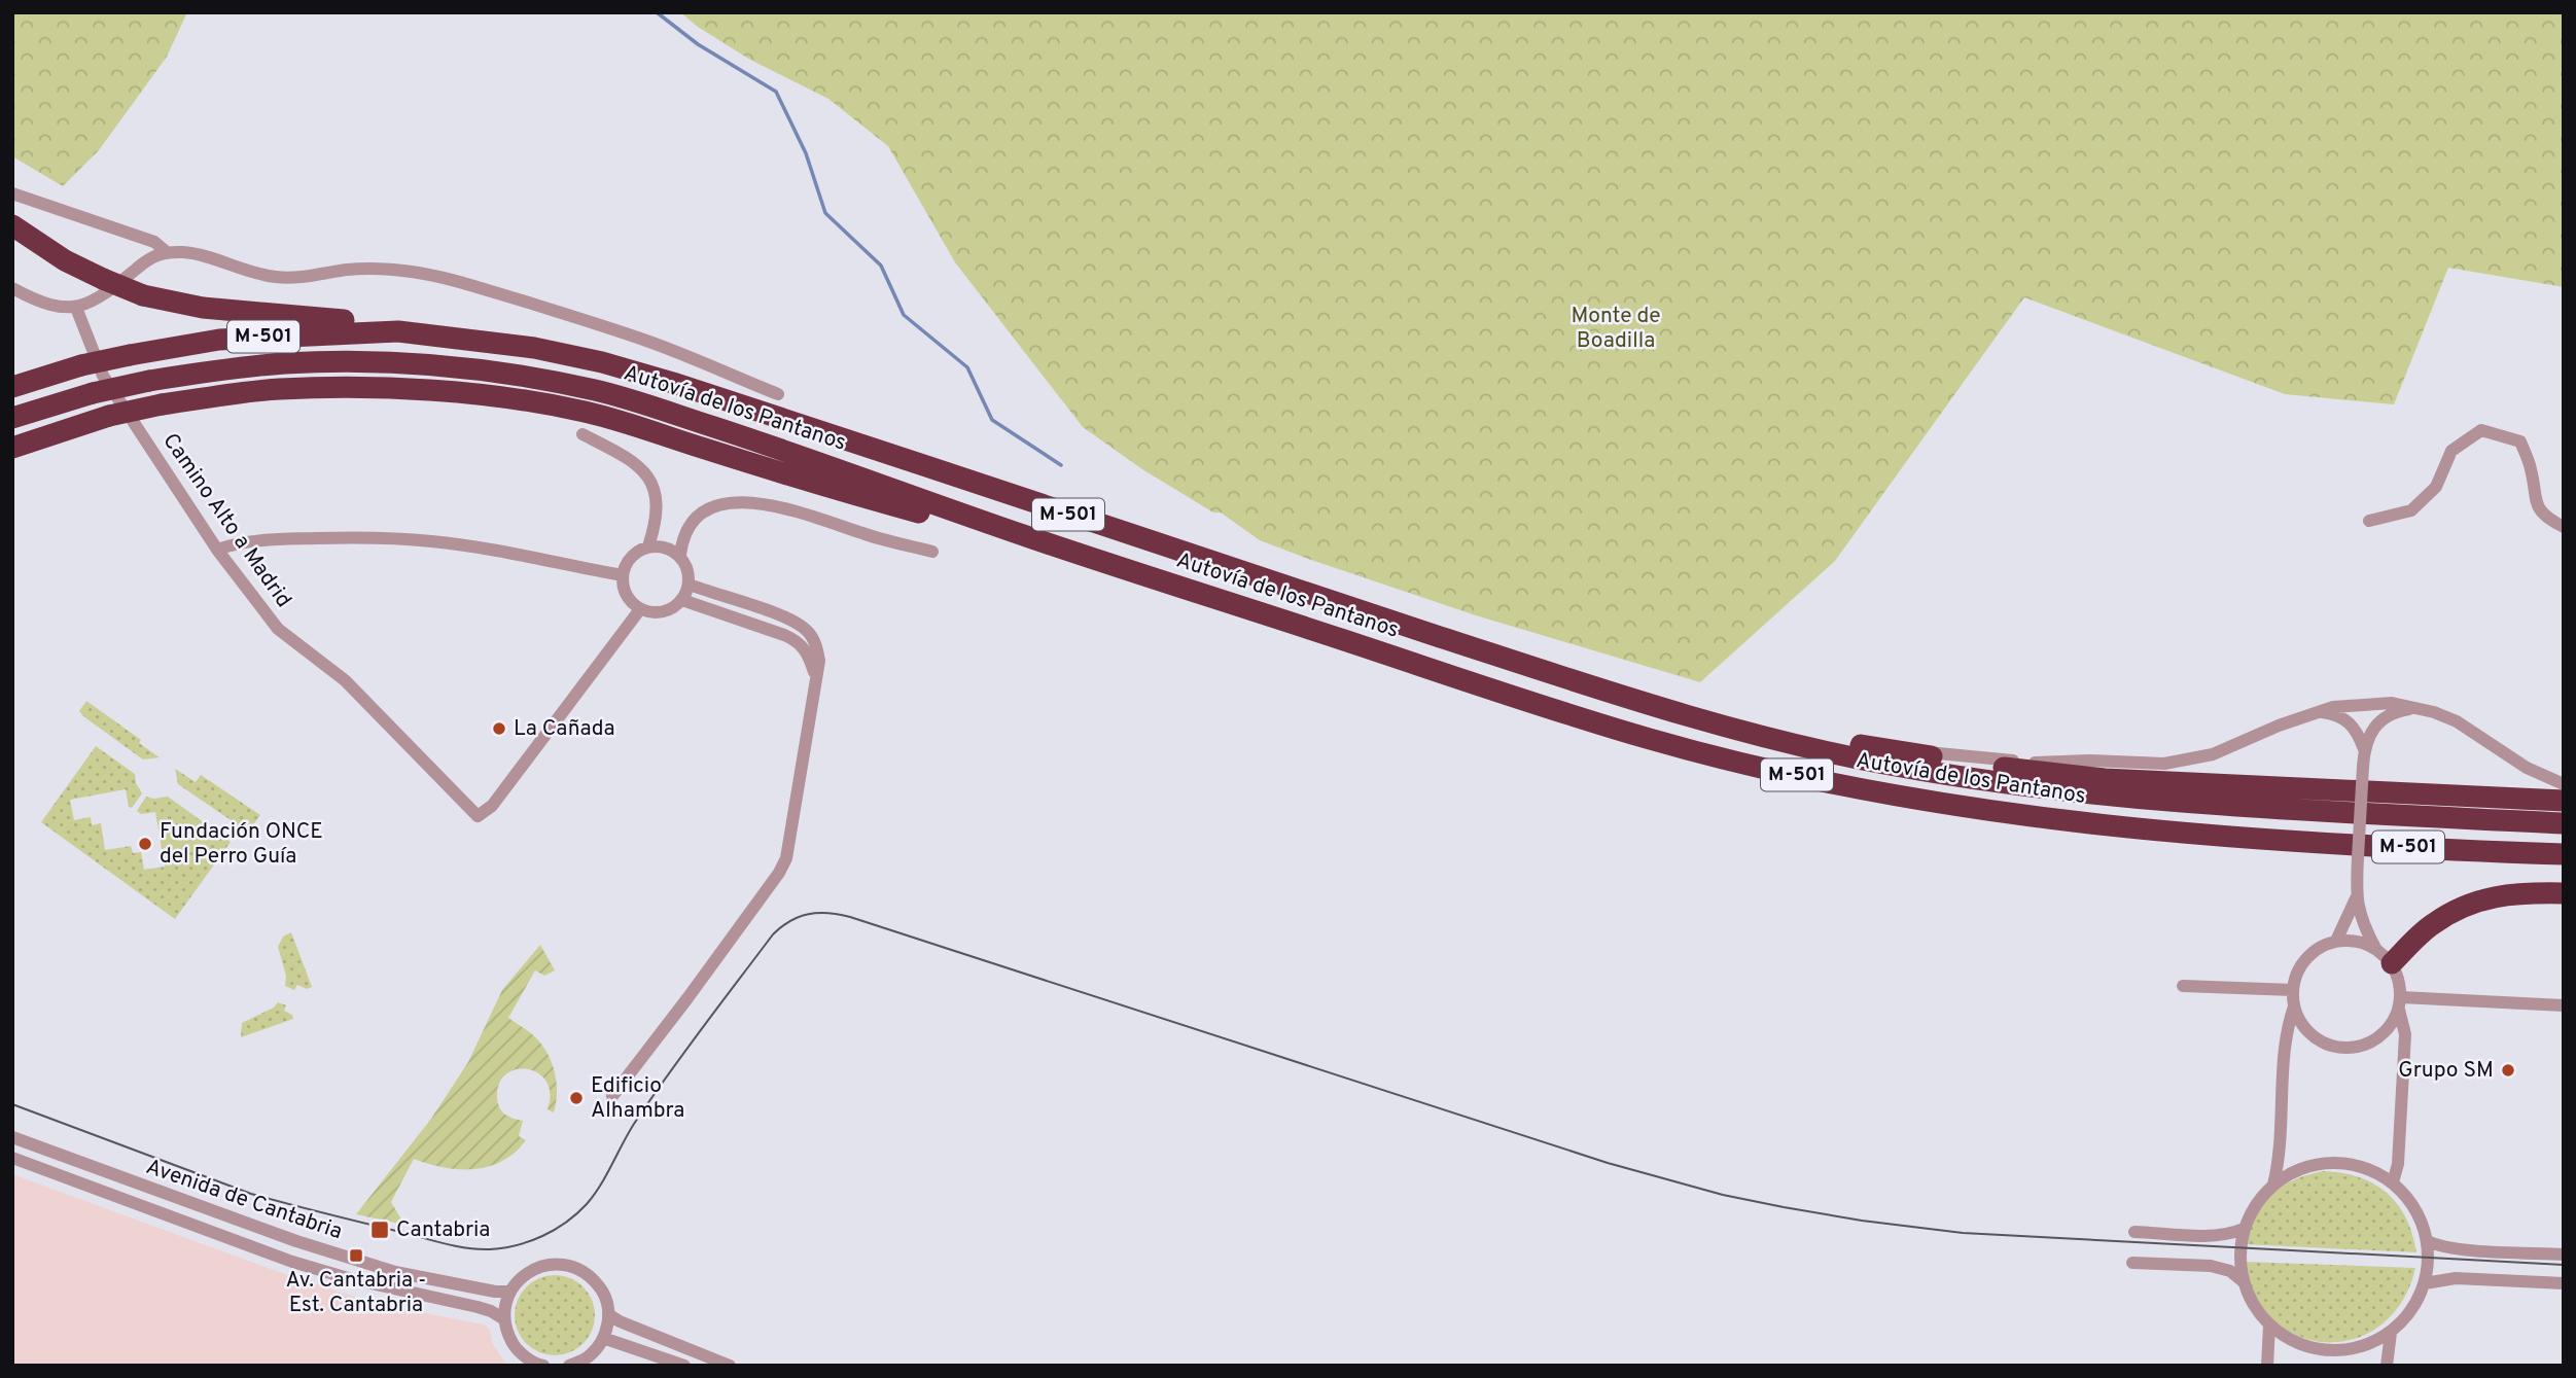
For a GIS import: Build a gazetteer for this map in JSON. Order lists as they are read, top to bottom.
{
  "streets": {
    "highway": ["M-501", "Autovía de los Pantanos"],
    "street": ["Camino Alto a Madrid", "Avenida de Cantabria"]
  },
  "parks": ["Monte de Boadilla"],
  "places": {
    "other": [
      "La Cañada",
      "Fundación ONCE del Perro Guía",
      "Grupo SM",
      "Edificio Alhambra"
    ],
    "transit": ["Cantabria", "Av. Cantabria - Est. Cantabria"]
  }
}
